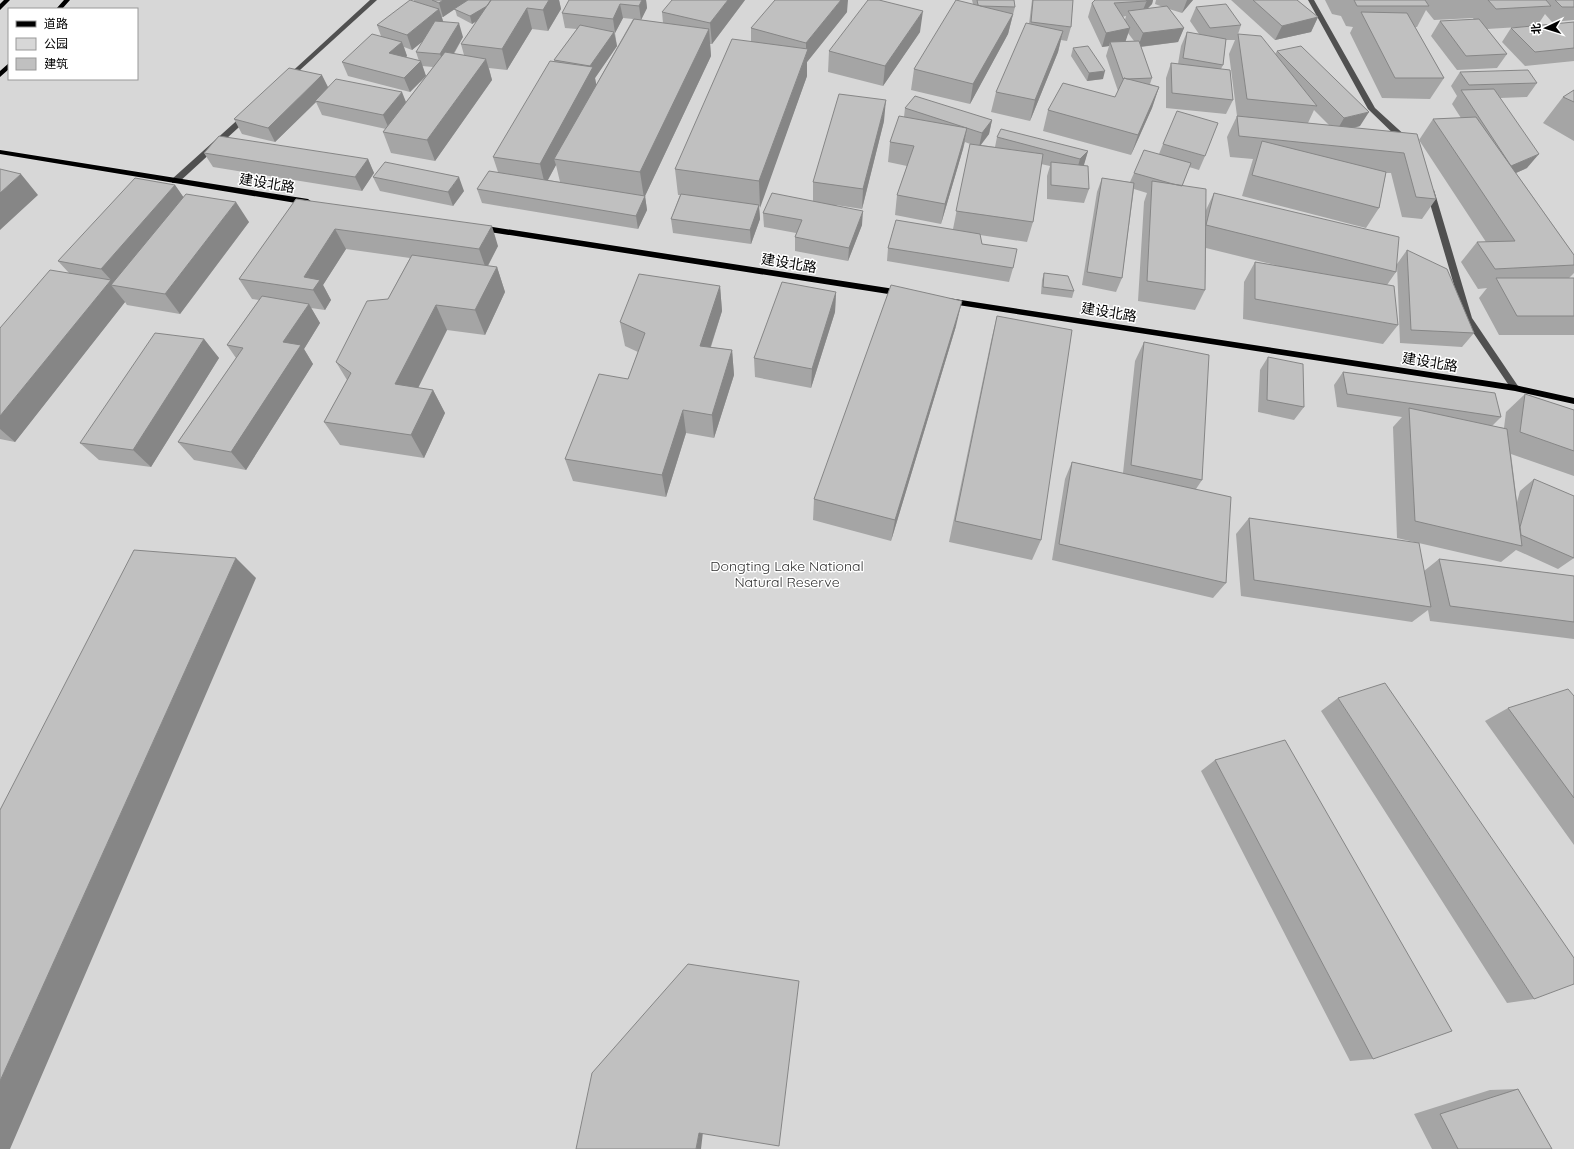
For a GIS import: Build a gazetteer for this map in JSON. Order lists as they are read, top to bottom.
{
  "streets": {
    "main road": ["建设北路"]
  },
  "parks": ["Dongting Lake National Natural Reserve"],
  "legend": ["道路", "公园", "建筑"],
  "north": "left"
}
